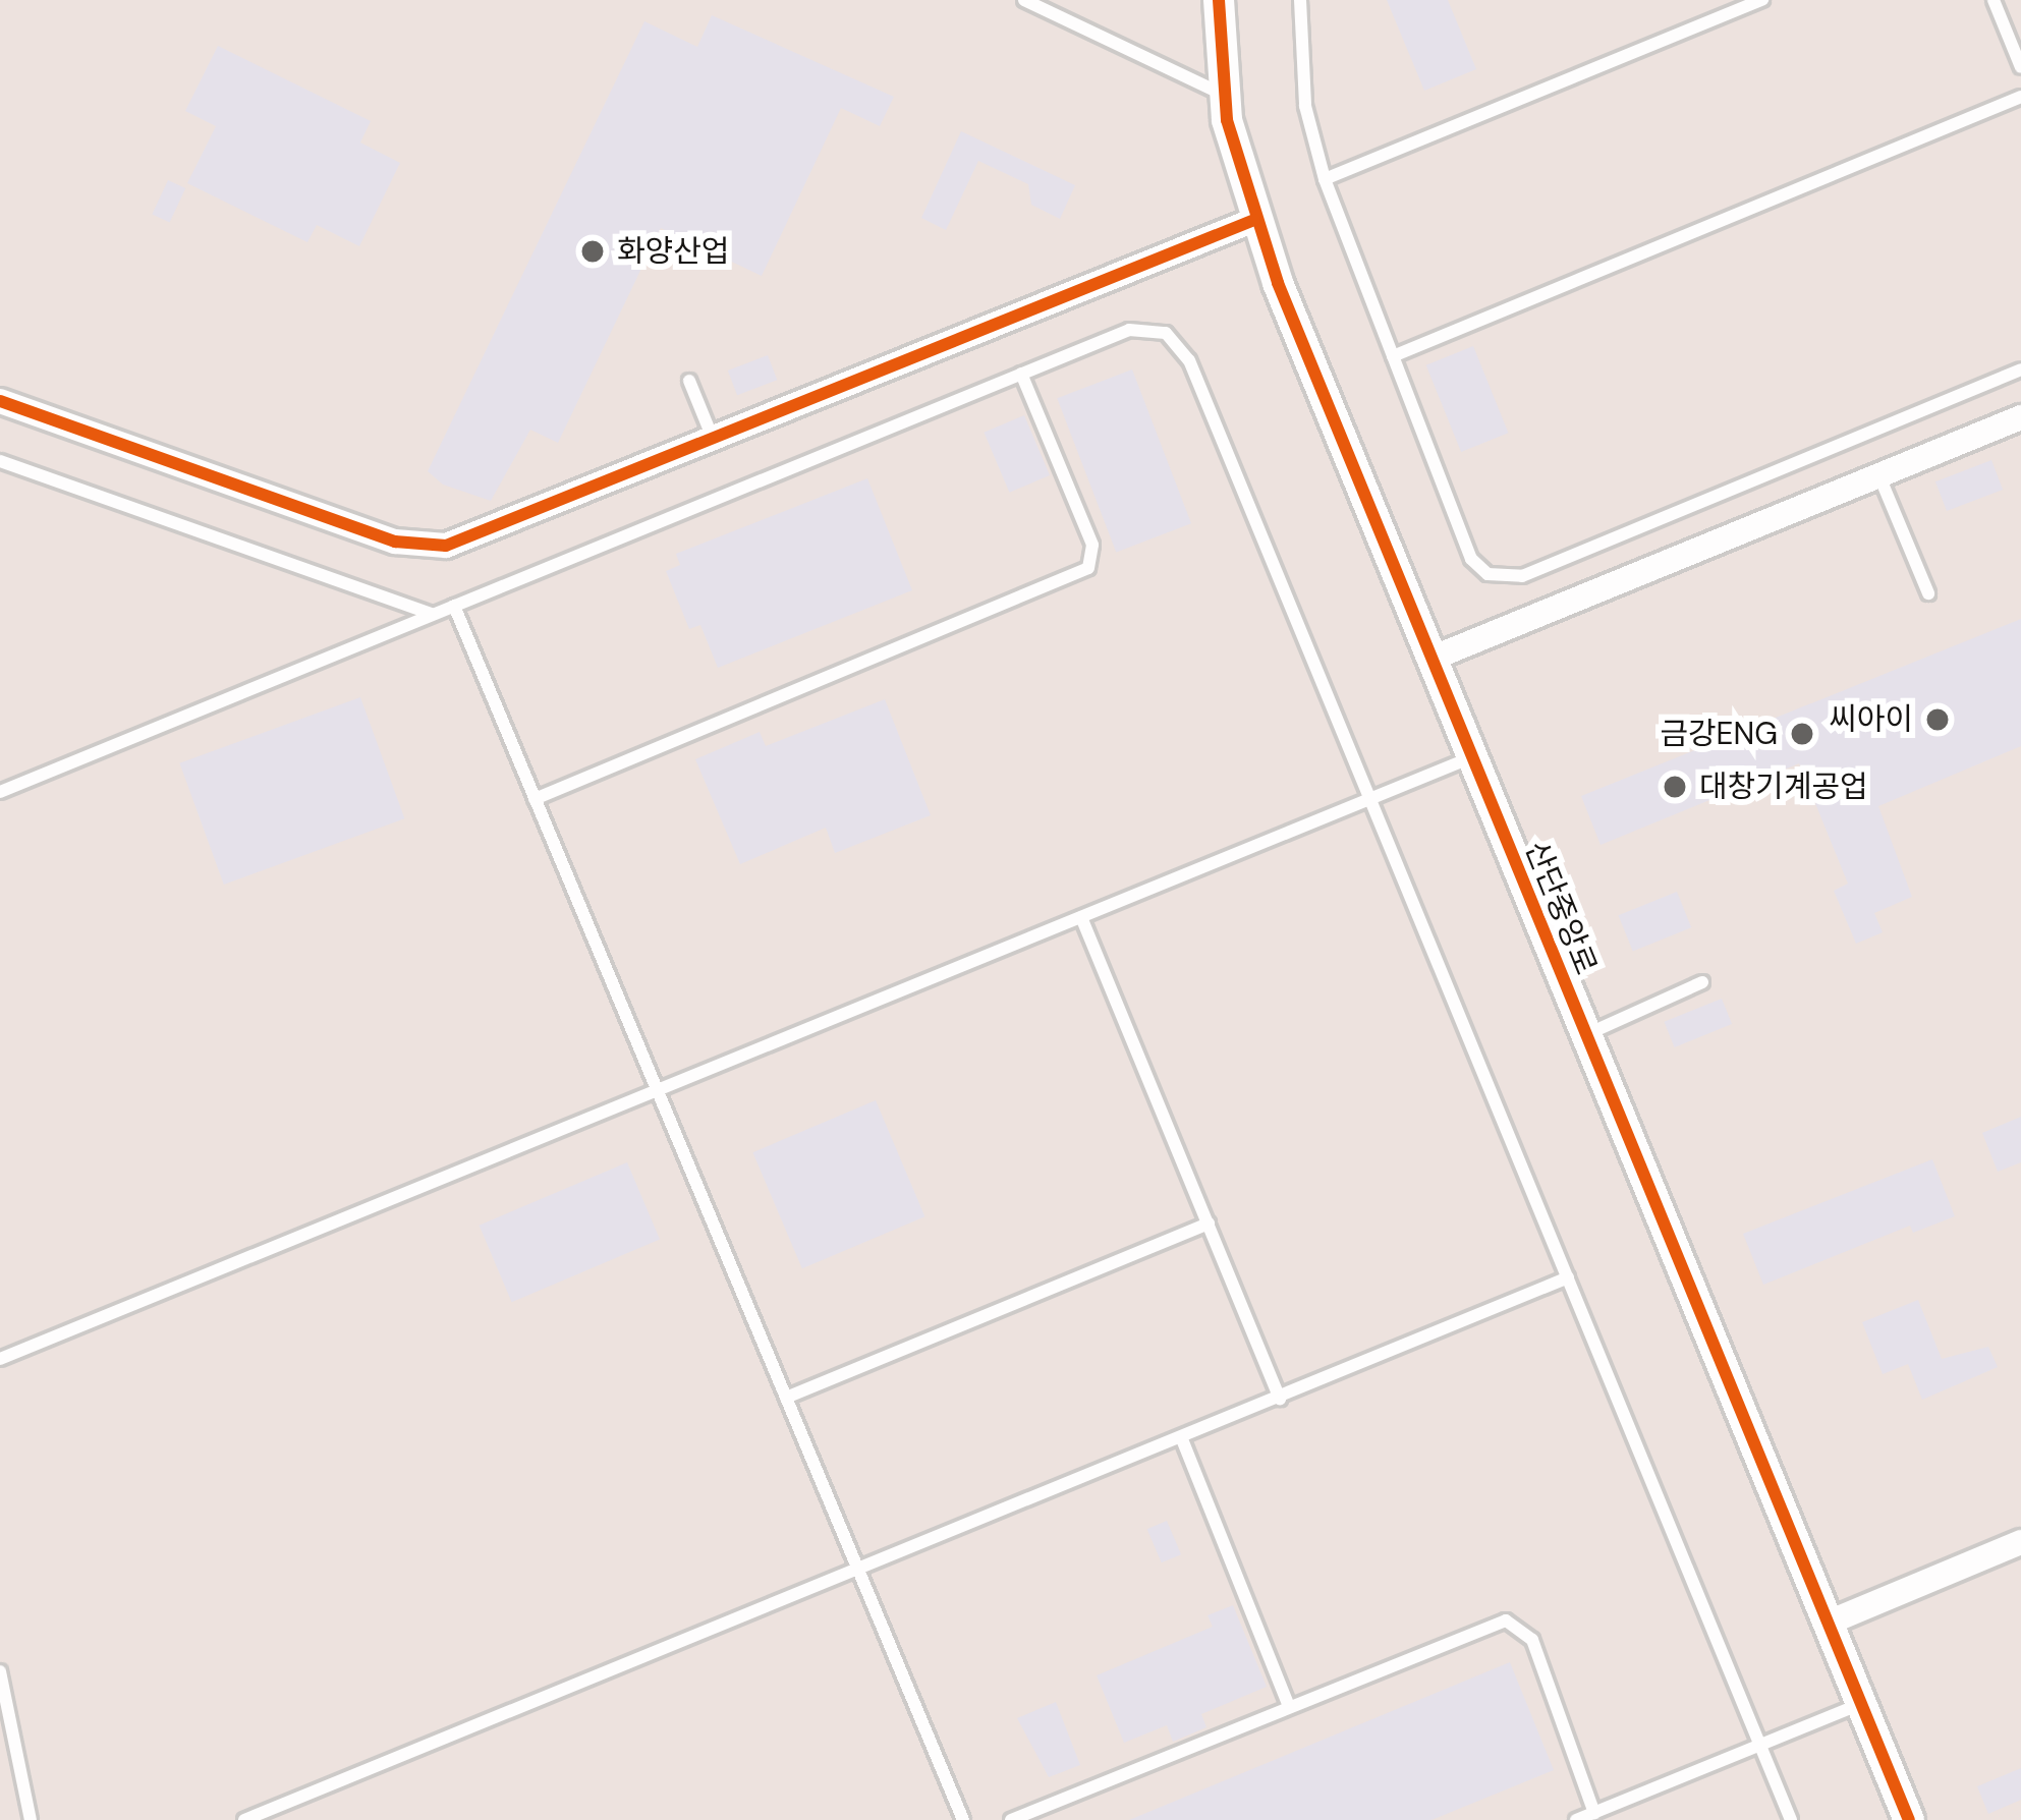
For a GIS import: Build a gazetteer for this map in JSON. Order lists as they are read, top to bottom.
{
  "streets": {
    "street": ["산단중앙로"]
  },
  "places": [
    "화양산업",
    "씨아이",
    "금강ENG",
    "대창기계공업"
  ]
}
